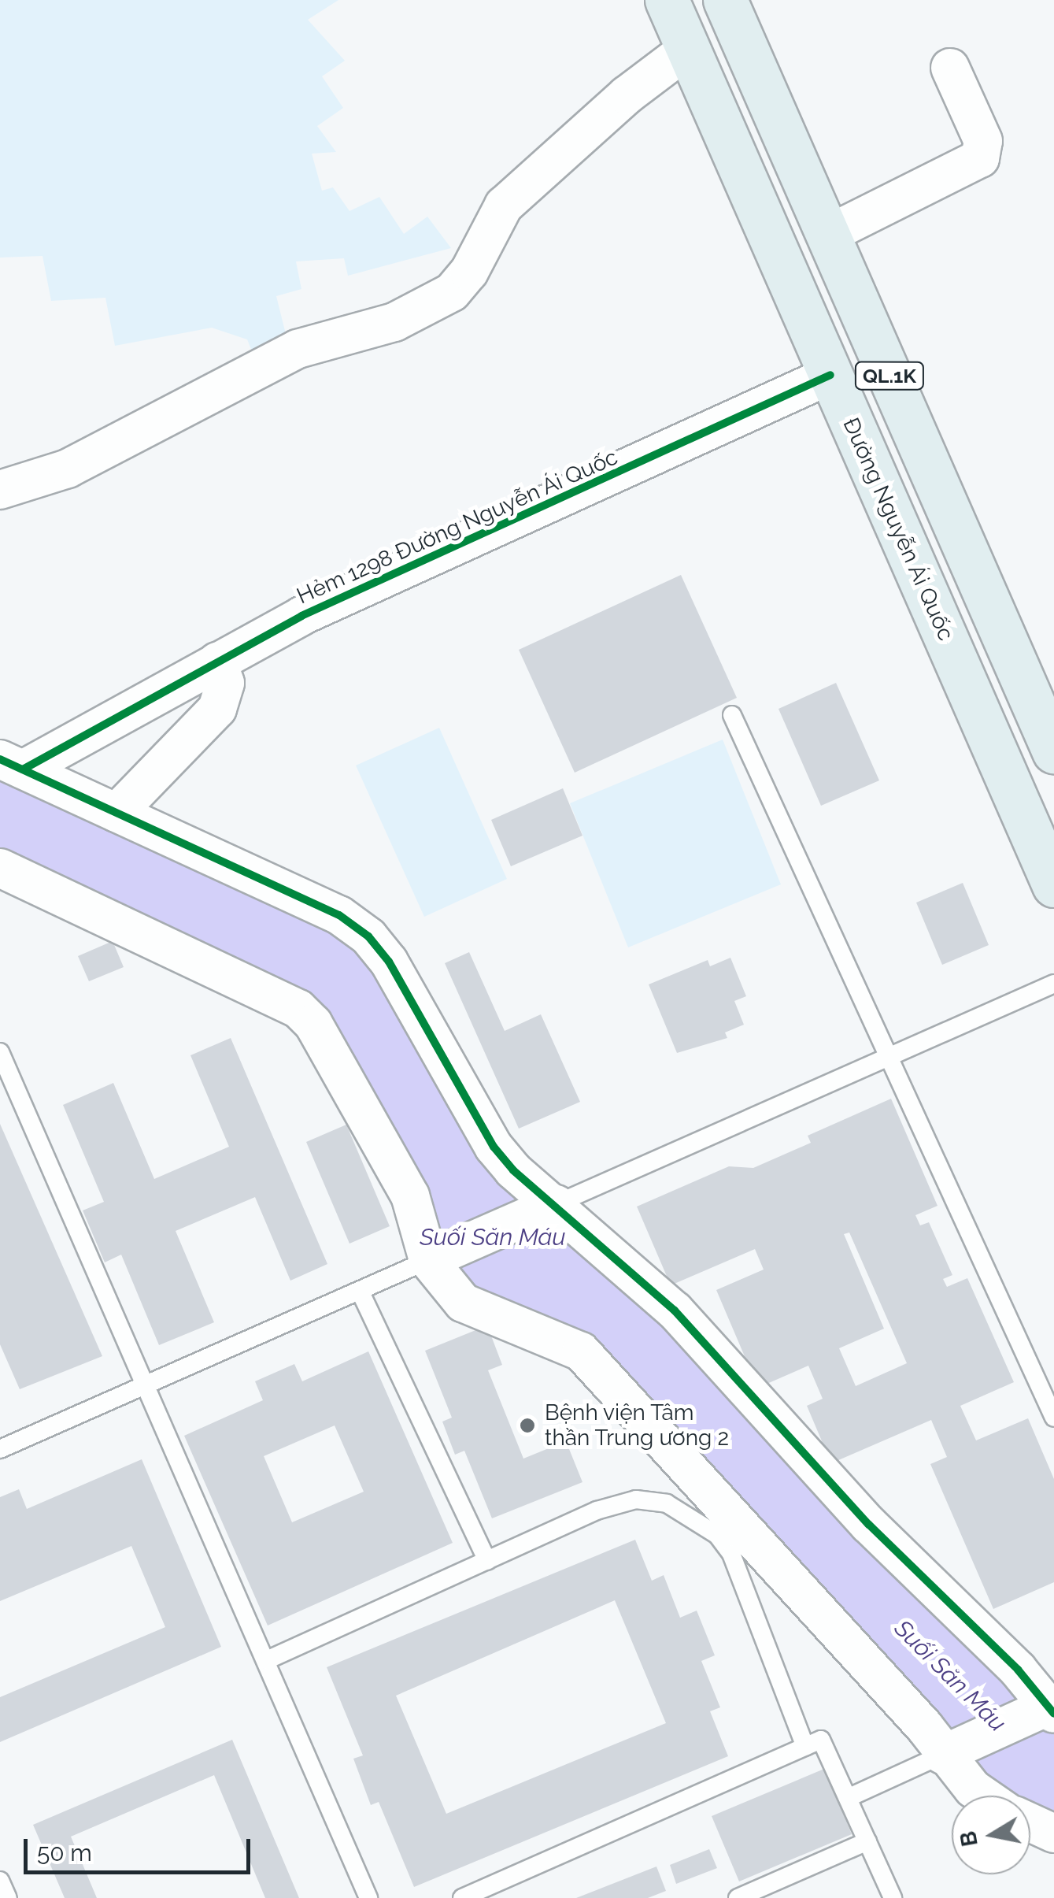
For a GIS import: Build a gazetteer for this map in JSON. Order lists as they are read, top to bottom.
{
  "streets": {
    "main road": ["QL.1K", "Đường Nguyễn Ái Quốc"],
    "street": ["Hẻm 1298 Đường Nguyễn Ái Quốc"]
  },
  "crossings": [
    ["Hẻm 1298 Đường Nguyễn Ái Quốc", "Đường Nguyễn Ái Quốc"]
  ],
  "water": ["Suối Săn Máu"],
  "places": ["Bệnh viện Tâm thần Trung ương 2"],
  "scale_bar": "50 m",
  "north": "left"
}
